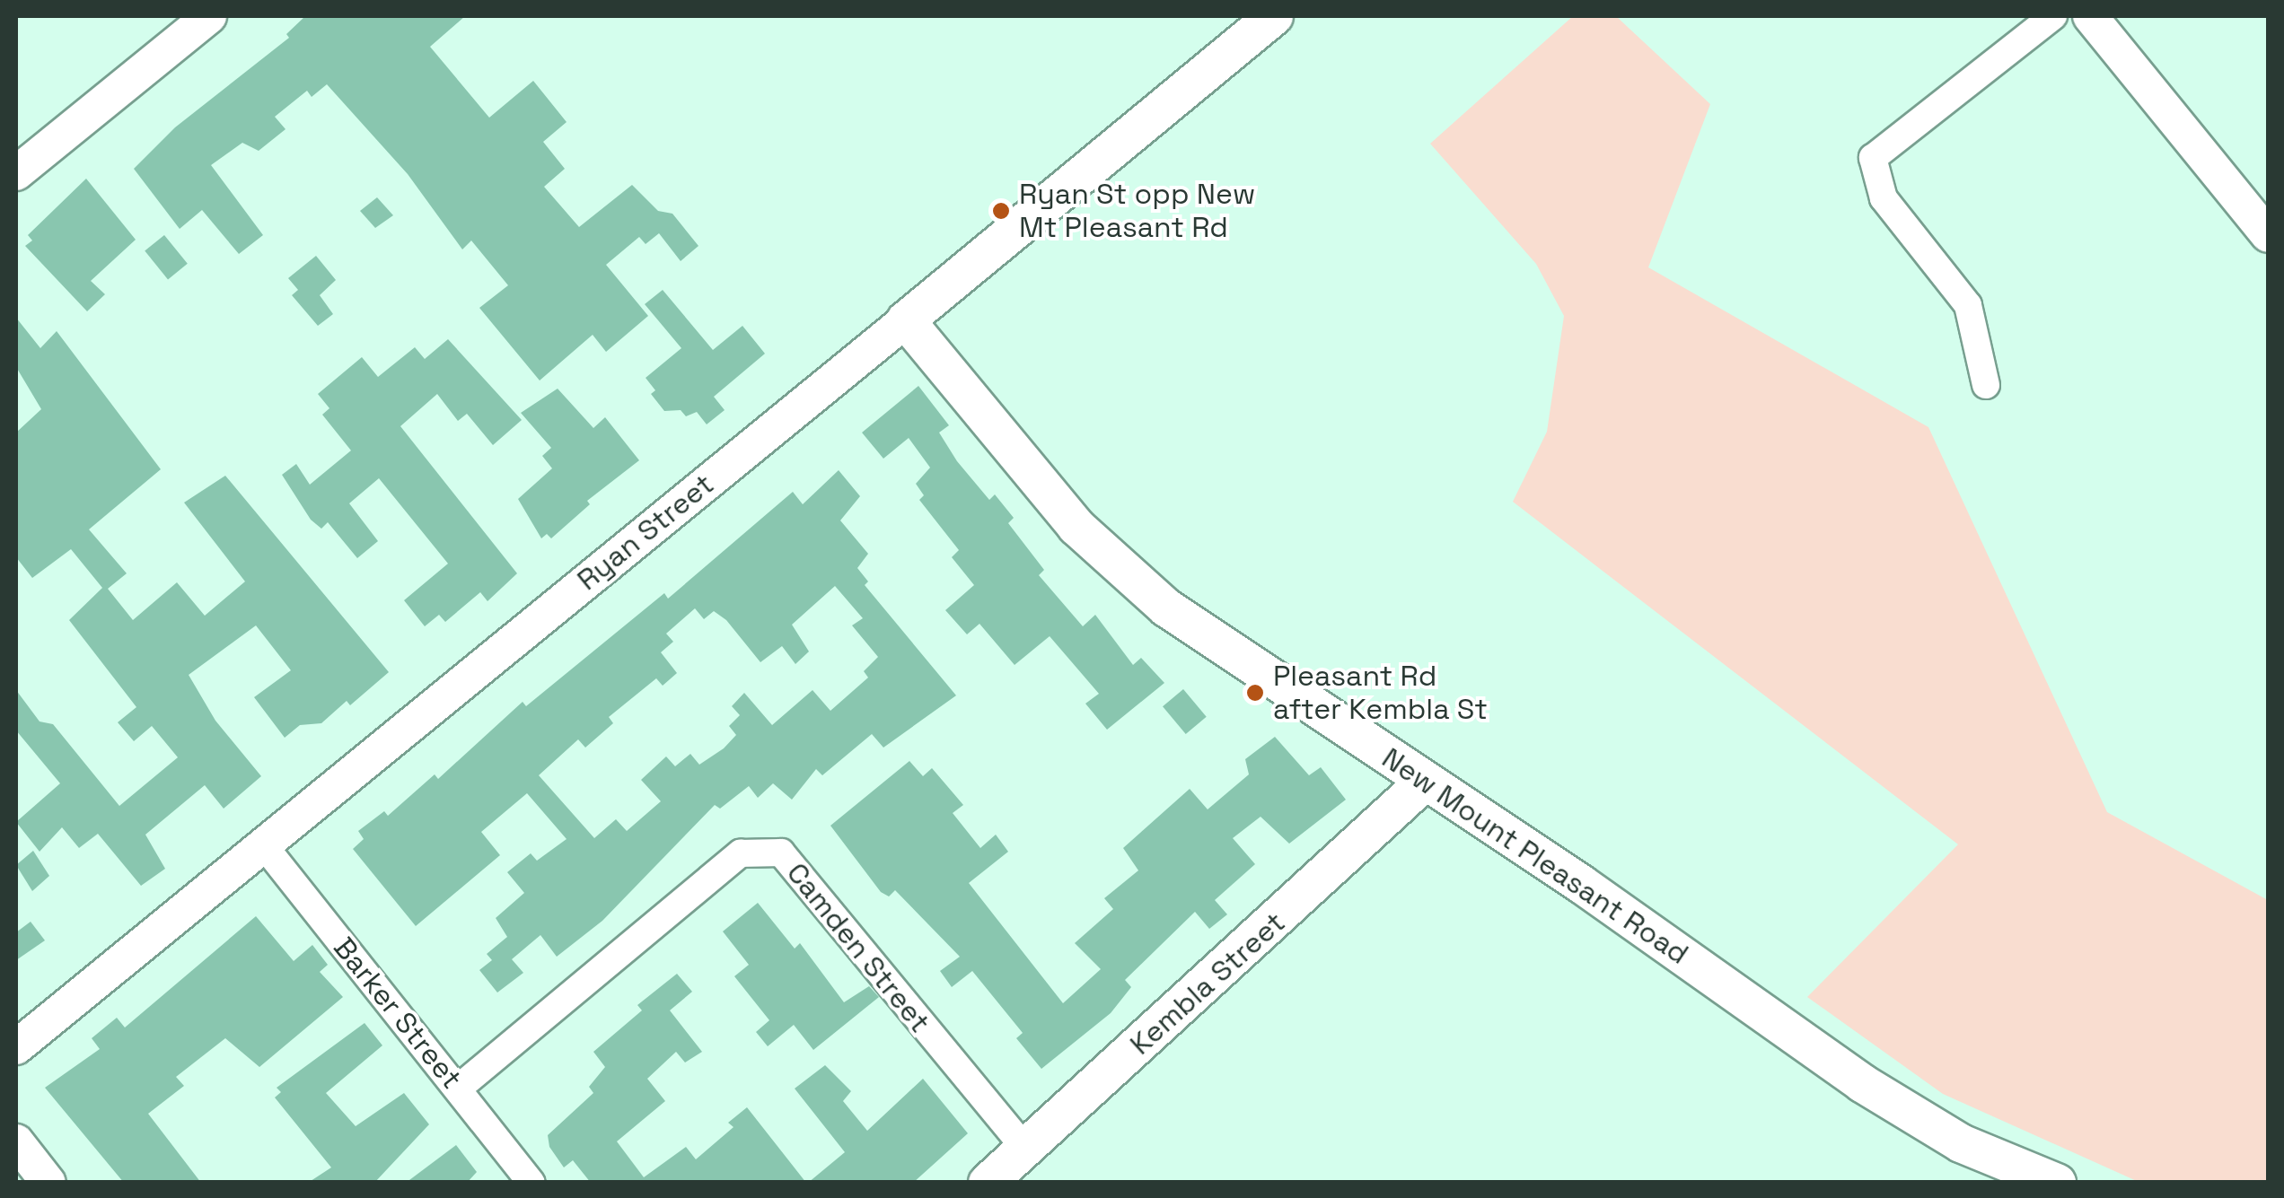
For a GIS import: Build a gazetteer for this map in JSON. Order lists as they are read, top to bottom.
{
  "streets": {
    "main road": ["Ryan Street", "New Mount Pleasant Road", "Kembla Street"],
    "street": ["Camden Street", "Barker Street"]
  },
  "crossings": [
    ["Ryan Street", "New Mount Pleasant Road"],
    ["Ryan Street", "Barker Street"],
    ["New Mount Pleasant Road", "Kembla Street"],
    ["Camden Street", "Kembla Street"],
    ["Camden Street", "Barker Street"]
  ],
  "places": ["Ryan St opp New Mt Pleasant Rd", "Pleasant Rd after Kembla St"]
}
